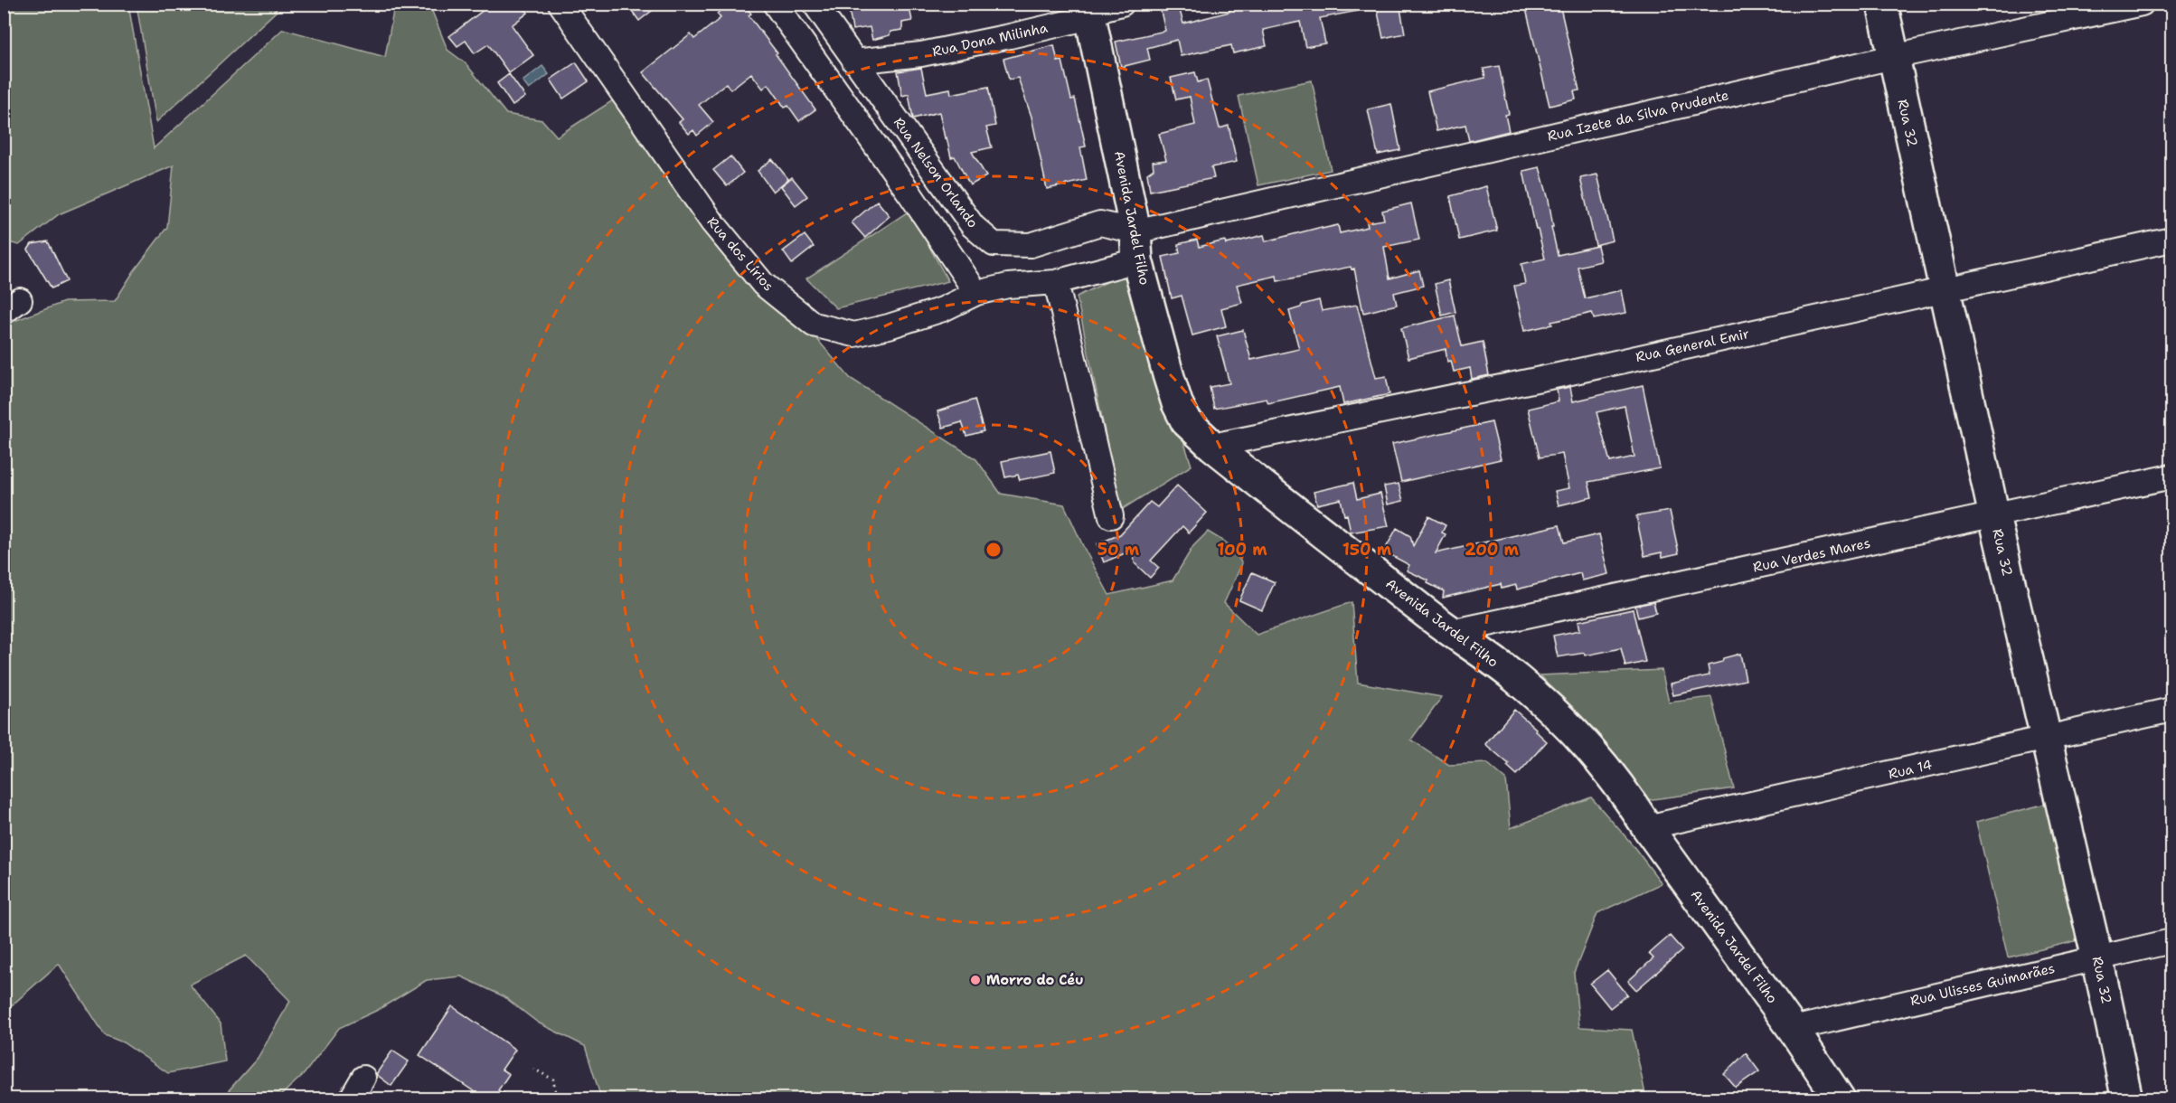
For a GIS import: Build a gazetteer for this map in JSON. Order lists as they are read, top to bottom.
{
  "streets": {
    "main road": ["Rua 32", "Avenida Jardel Filho"],
    "street": [
      "Rua Dona Milinha",
      "Rua Izete da Silva Prudente",
      "Rua Nelson Orlando",
      "Rua dos Lírios",
      "Rua General Emir",
      "Rua Verdes Mares",
      "Rua 14",
      "Rua Ulisses Guimarães"
    ]
  },
  "crossings": [
    ["Rua Dona Milinha", "Rua Nelson Orlando"],
    ["Rua Dona Milinha", "Avenida Jardel Filho"],
    ["Rua Izete da Silva Prudente", "Rua 32"],
    ["Rua Izete da Silva Prudente", "Rua Nelson Orlando"],
    ["Rua Izete da Silva Prudente", "Avenida Jardel Filho"],
    ["Rua Izete da Silva Prudente", "Rua dos Lírios"],
    ["Rua 32", "Rua General Emir"],
    ["Rua 32", "Rua Verdes Mares"],
    ["Rua 32", "Rua 14"],
    ["Rua 32", "Rua Ulisses Guimarães"],
    ["Rua Nelson Orlando", "Avenida Jardel Filho"],
    ["Rua Nelson Orlando", "Rua dos Lírios"],
    ["Avenida Jardel Filho", "Rua dos Lírios"],
    ["Avenida Jardel Filho", "Rua General Emir"],
    ["Avenida Jardel Filho", "Rua Verdes Mares"],
    ["Avenida Jardel Filho", "Rua 14"],
    ["Avenida Jardel Filho", "Rua Ulisses Guimarães"]
  ],
  "places": ["Morro do Céu"],
  "rings": [
    "50 m",
    "100 m",
    "150 m",
    "200 m"
  ]
}
